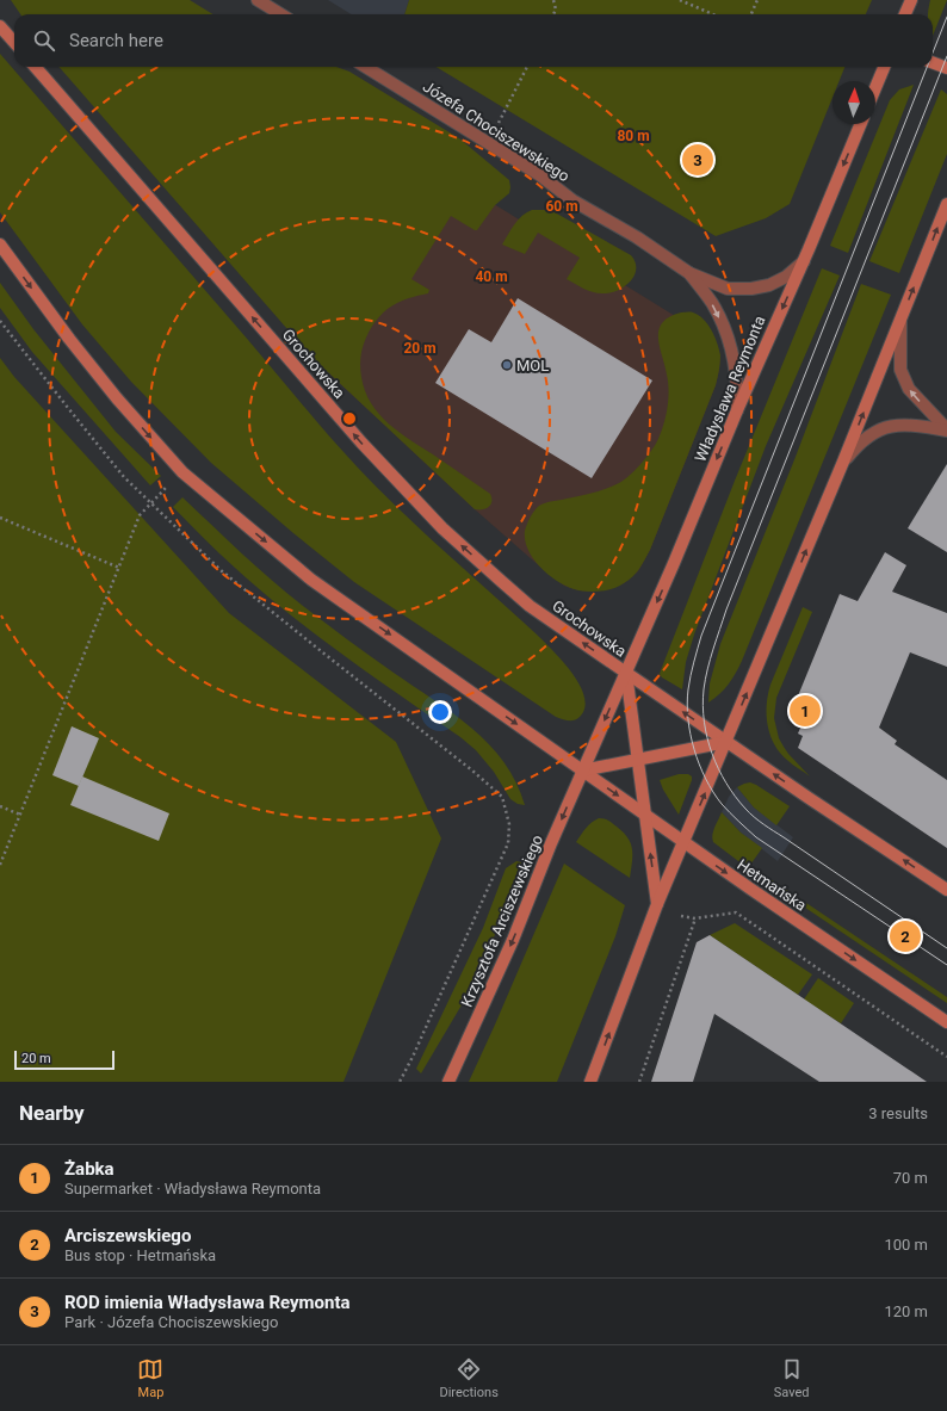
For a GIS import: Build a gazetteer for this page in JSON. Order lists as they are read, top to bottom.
{
  "streets": {
    "main road": [
      "Grochowska",
      "Władysława Reymonta",
      "Hetmańska",
      "Krzysztofa Arciszewskiego"
    ],
    "street": ["Józefa Chociszewskiego"]
  },
  "crossings": [
    ["Józefa Chociszewskiego", "Władysława Reymonta"],
    ["Grochowska", "Władysława Reymonta"],
    ["Władysława Reymonta", "Hetmańska"],
    ["Władysława Reymonta", "Krzysztofa Arciszewskiego"],
    ["Hetmańska", "Krzysztofa Arciszewskiego"]
  ],
  "one_way": ["Grochowska", "Władysława Reymonta", "Krzysztofa Arciszewskiego"],
  "places": ["MOL"],
  "scale_bar": "20 m",
  "north": "top",
  "page": {
    "search": "Search here",
    "pins": ["3", "1", "2"],
    "scale": "20 m",
    "heading": ["Nearby", "3 results"],
    "list": [
      {
        "mark": "1",
        "name": "Żabka",
        "note": "Supermarket · Władysława Reymonta",
        "value": "70 m"
      },
      {
        "mark": "2",
        "name": "Arciszewskiego",
        "note": "Bus stop · Hetmańska",
        "value": "100 m"
      },
      {
        "mark": "3",
        "name": "ROD imienia Władysława Reymonta",
        "note": "Park · Józefa Chociszewskiego",
        "value": "120 m"
      }
    ],
    "nav": ["Map", "Directions", "Saved"]
  },
  "rings": [
    "80 m",
    "60 m",
    "40 m",
    "20 m"
  ]
}
